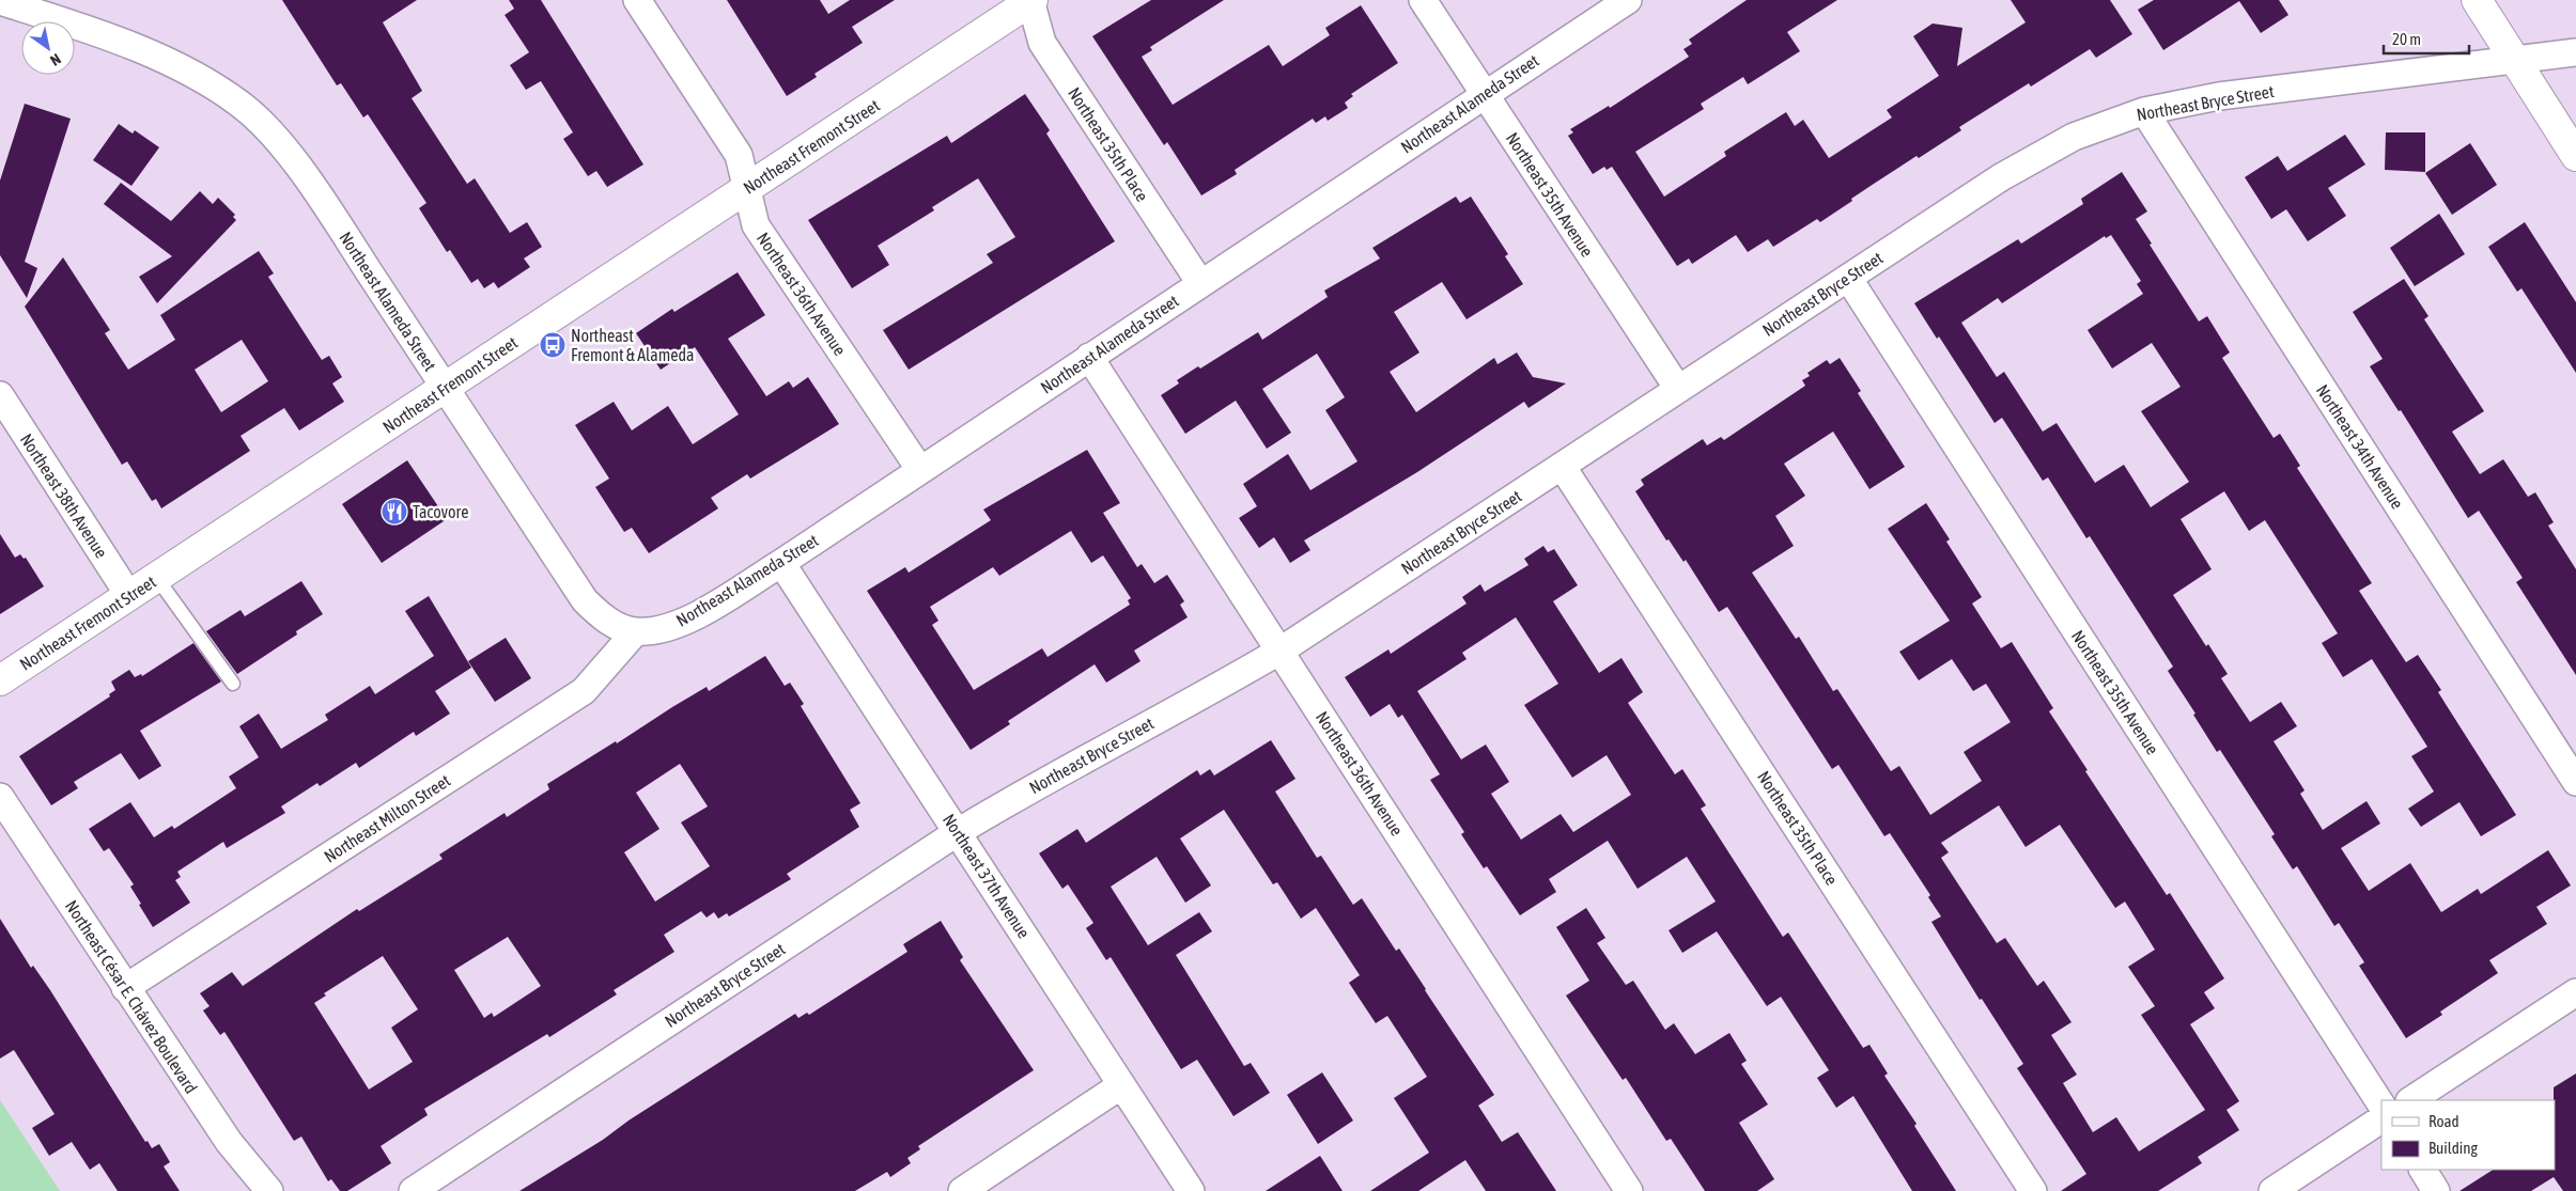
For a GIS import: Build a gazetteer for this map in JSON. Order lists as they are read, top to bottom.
{
  "streets": {
    "main road": ["Northeast Fremont Street"],
    "street": [
      "Northeast Bryce Street",
      "Northeast Alameda Street",
      "Northeast 35th Place",
      "Northeast 35th Avenue",
      "Northeast 36th Avenue",
      "Northeast 34th Avenue",
      "Northeast 38th Avenue",
      "Northeast Milton Street",
      "Northeast 37th Avenue",
      "Northeast César E. Chávez Boulevard"
    ]
  },
  "crossings": [
    ["Northeast Bryce Street", "Northeast 35th Place"],
    ["Northeast Bryce Street", "Northeast 35th Avenue"],
    ["Northeast Bryce Street", "Northeast 36th Avenue"],
    ["Northeast Bryce Street", "Northeast 34th Avenue"],
    ["Northeast Bryce Street", "Northeast 37th Avenue"],
    ["Northeast Alameda Street", "Northeast 35th Place"],
    ["Northeast Alameda Street", "Northeast Fremont Street"],
    ["Northeast Alameda Street", "Northeast 35th Avenue"],
    ["Northeast Alameda Street", "Northeast 36th Avenue"],
    ["Northeast Alameda Street", "Northeast Milton Street"],
    ["Northeast Alameda Street", "Northeast 37th Avenue"],
    ["Northeast 35th Place", "Northeast Fremont Street"],
    ["Northeast Fremont Street", "Northeast 36th Avenue"],
    ["Northeast Fremont Street", "Northeast 38th Avenue"],
    ["Northeast Milton Street", "Northeast César E. Chávez Boulevard"]
  ],
  "places": {
    "bus stop": ["Northeast Fremont & Alameda"],
    "restaurant": ["Tacovore"]
  },
  "legend": ["Road", "Building"],
  "scale_bar": "20 m",
  "north": "bottom right"
}
